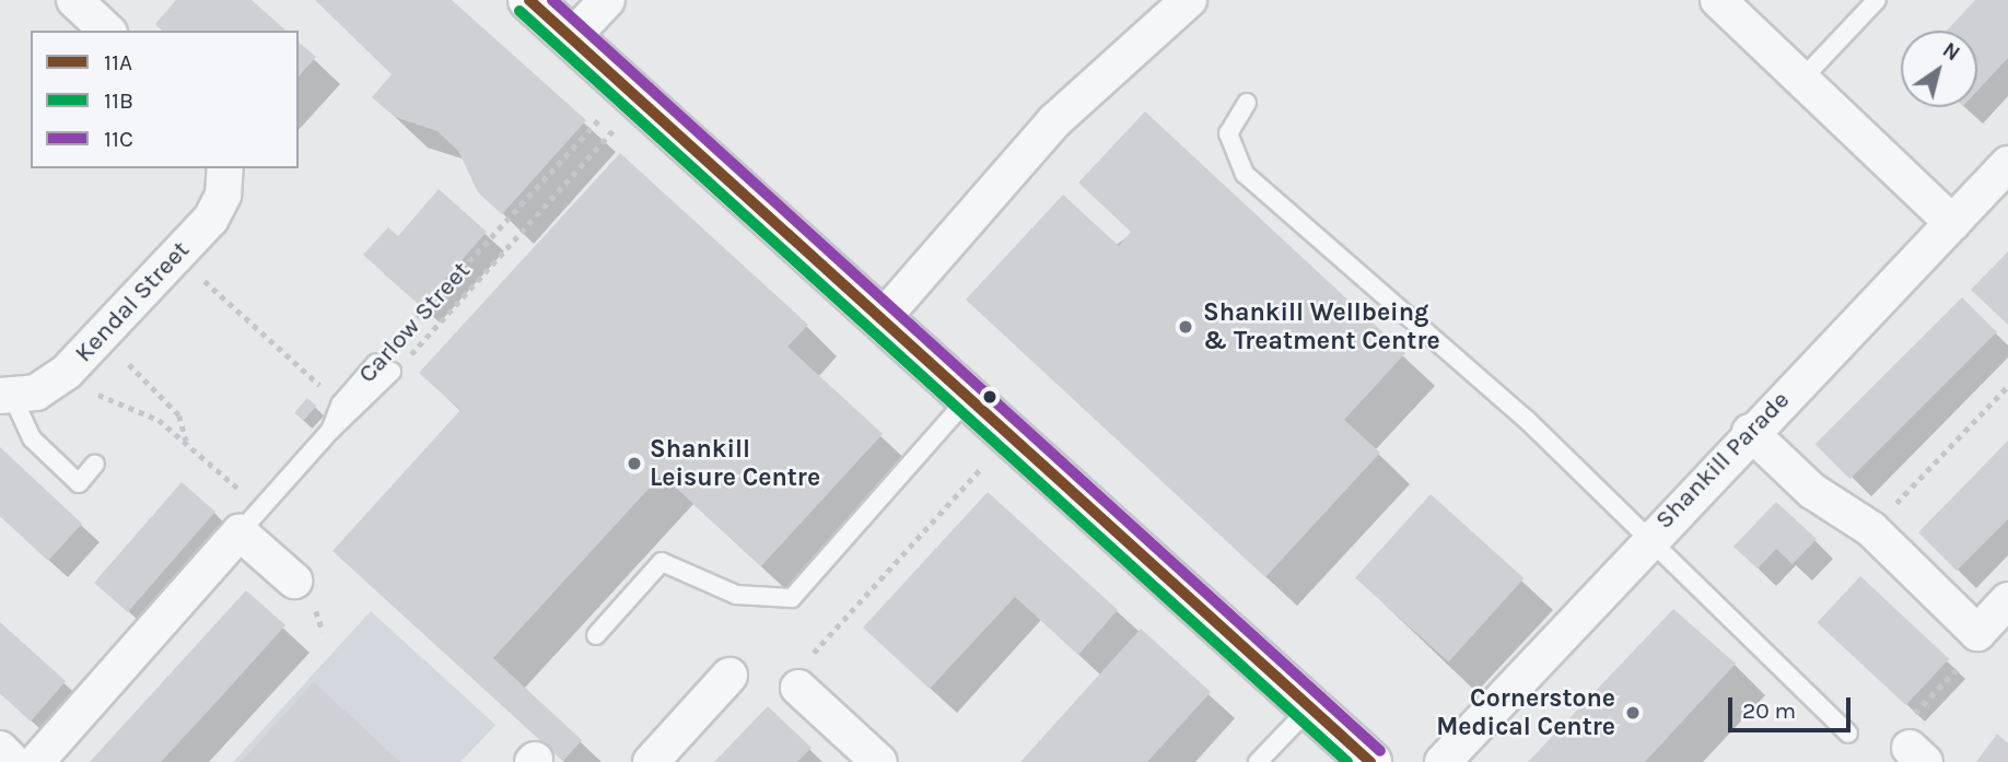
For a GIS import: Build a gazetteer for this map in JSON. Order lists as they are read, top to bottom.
{
  "streets": {
    "street": ["Kendal Street", "Carlow Street", "Shankill Parade"]
  },
  "places": ["Shankill Wellbeing & Treatment Centre", "Shankill Leisure Centre", "Cornerstone Medical Centre"],
  "lines": ["transit line 11A", "transit line 11C", "transit line 11B"],
  "legend": ["11A", "11B", "11C"],
  "scale_bar": "20 m",
  "north": "top right"
}
